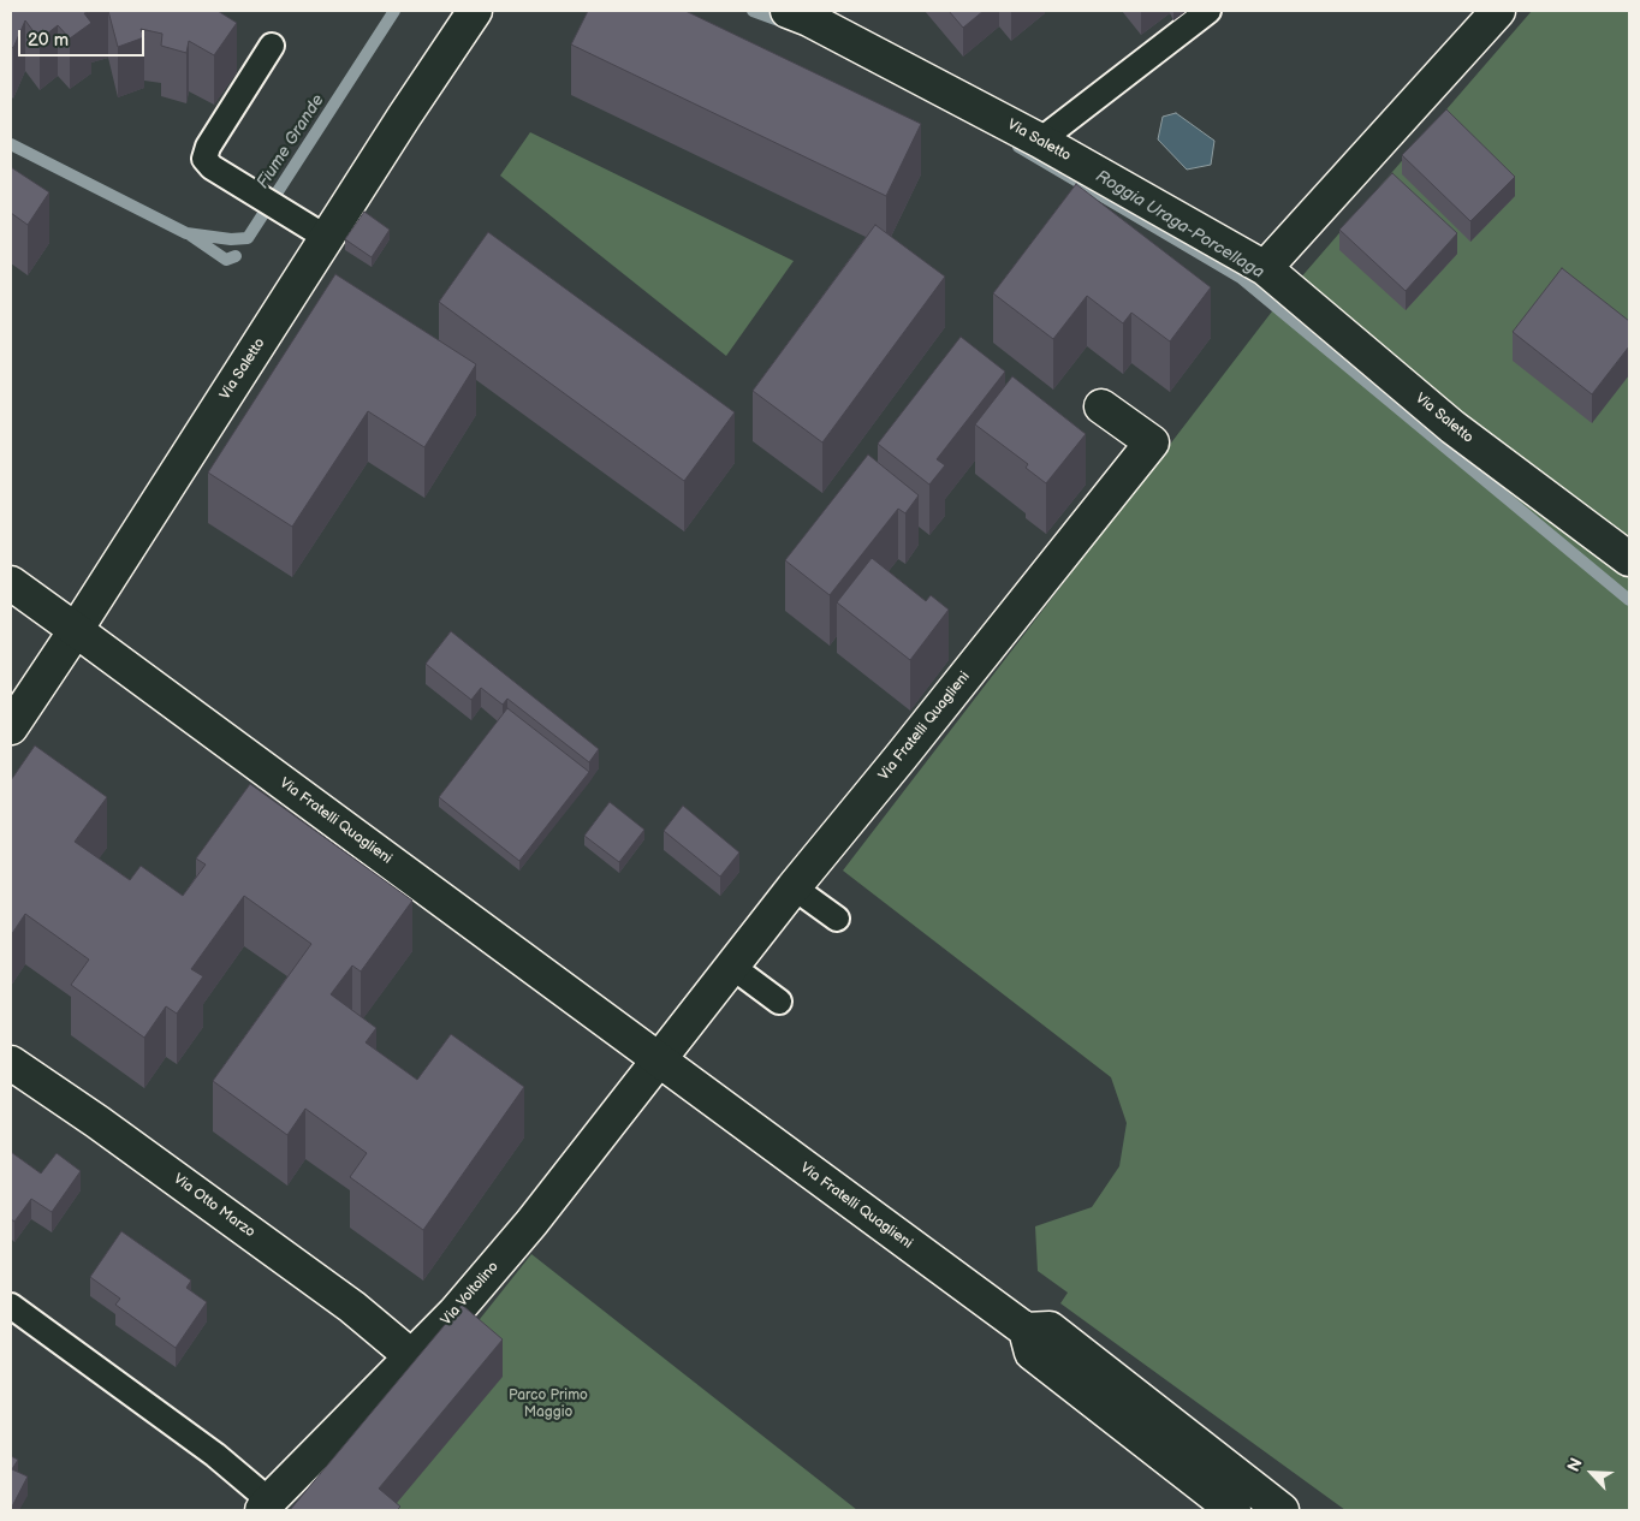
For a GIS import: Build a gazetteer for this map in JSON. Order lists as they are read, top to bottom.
{
  "streets": {
    "street": [
      "Via Saletto",
      "Via Fratelli Quaglieni",
      "Via Otto Marzo",
      "Via Voltolino"
    ]
  },
  "crossings": [
    ["Via Saletto", "Via Fratelli Quaglieni"],
    ["Via Fratelli Quaglieni", "Via Voltolino"],
    ["Via Otto Marzo", "Via Voltolino"]
  ],
  "water": ["Fiume Grande", "Roggia Uraga-Porcellaga"],
  "parks": ["Parco Primo Maggio"],
  "scale_bar": "20 m",
  "north": "top left"
}
